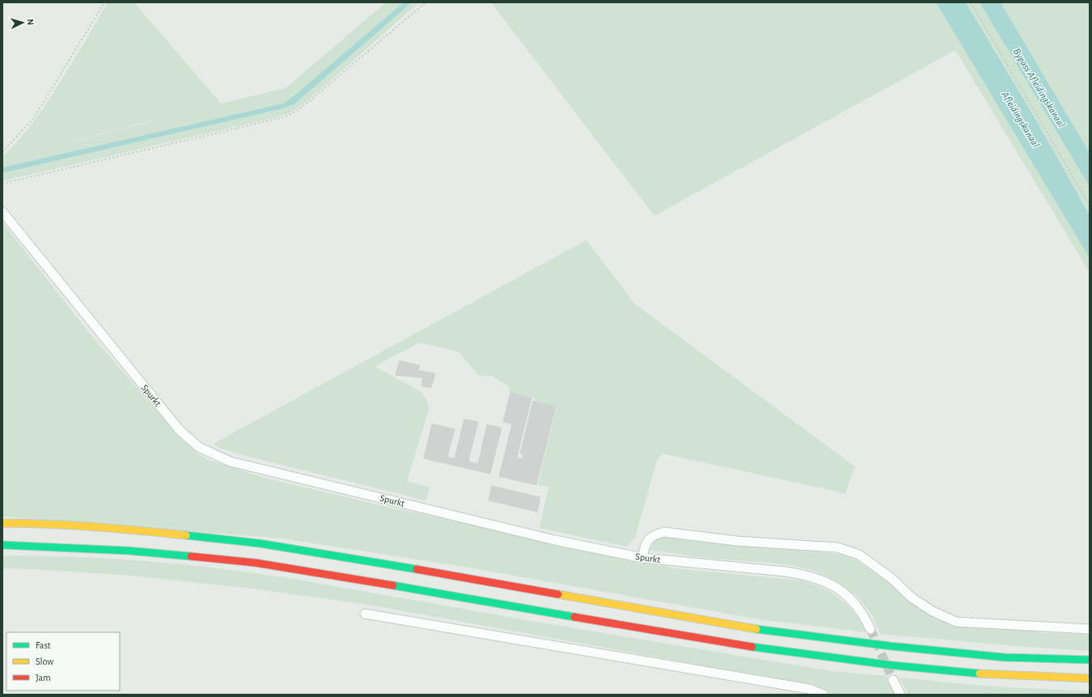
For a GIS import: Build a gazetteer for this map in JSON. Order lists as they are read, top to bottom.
{
  "streets": {
    "street": ["Spurkt"]
  },
  "water": ["Bypass Afleidingskanaal", "Afleidingskanaal"],
  "legend": ["Fast", "Slow", "Jam"],
  "north": "right"
}
